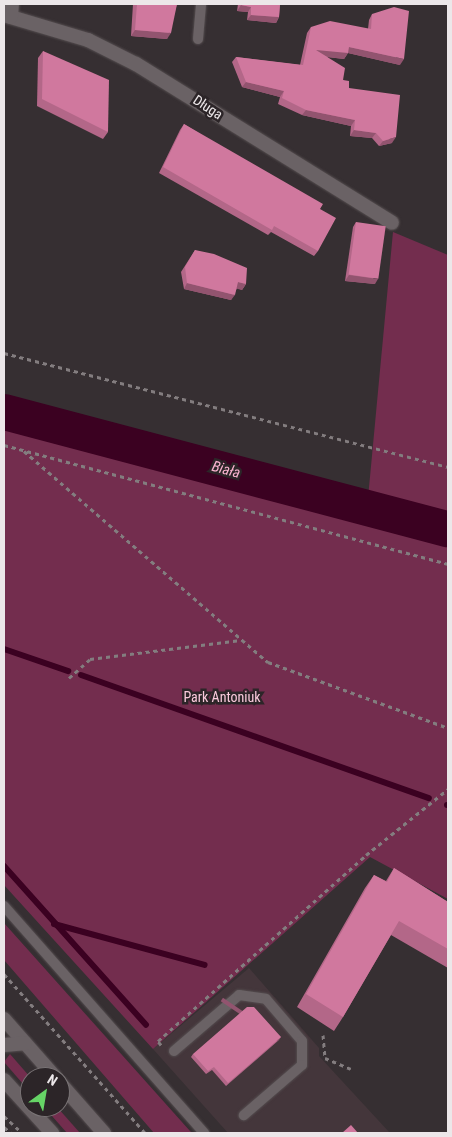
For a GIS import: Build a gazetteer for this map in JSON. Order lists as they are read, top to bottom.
{
  "streets": {
    "street": ["Długa"]
  },
  "water": ["Biała"],
  "parks": ["Park Antoniuk"],
  "north": "top right"
}
